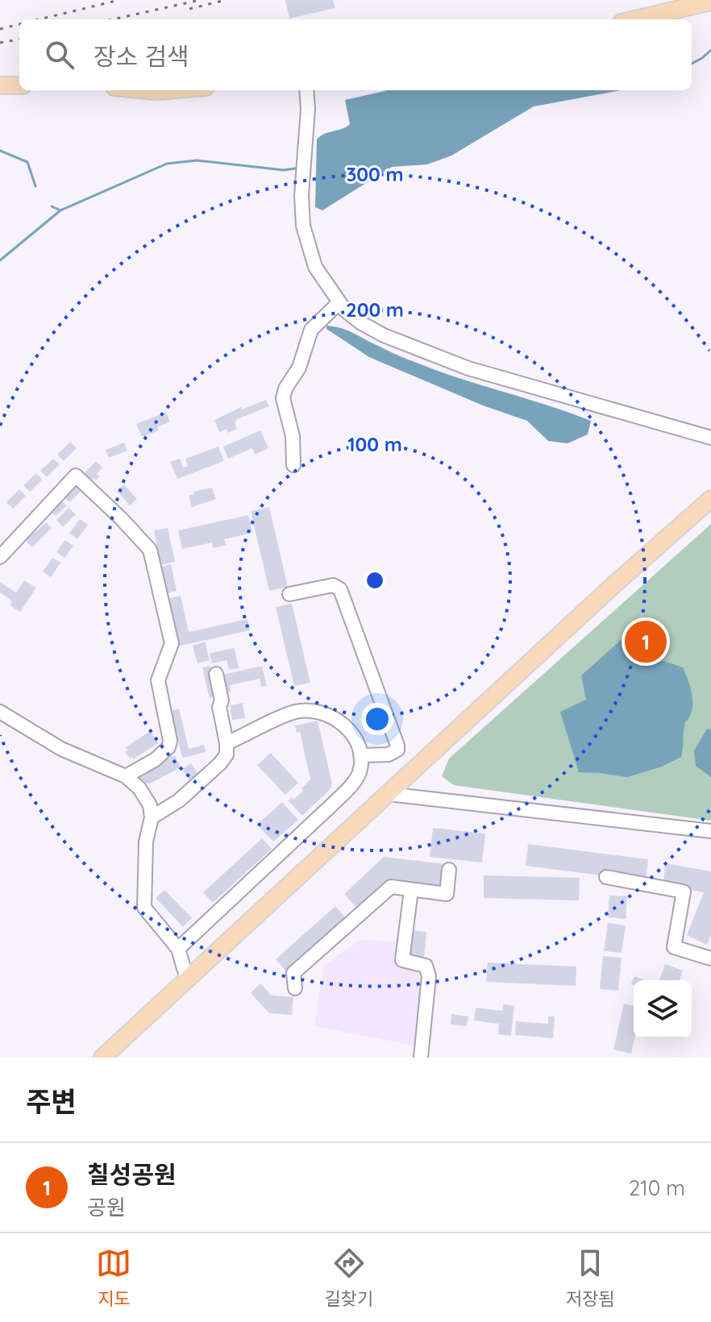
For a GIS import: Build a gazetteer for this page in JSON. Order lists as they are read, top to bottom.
{
  "page": {
    "search": "장소 검색",
    "pins": "1",
    "heading": "주변",
    "list": [
      {
        "mark": "1",
        "name": "칠성공원",
        "note": "공원",
        "value": "210 m"
      }
    ],
    "nav": ["지도", "길찾기", "저장됨"]
  },
  "rings": ["300 m", "200 m", "100 m"]
}
